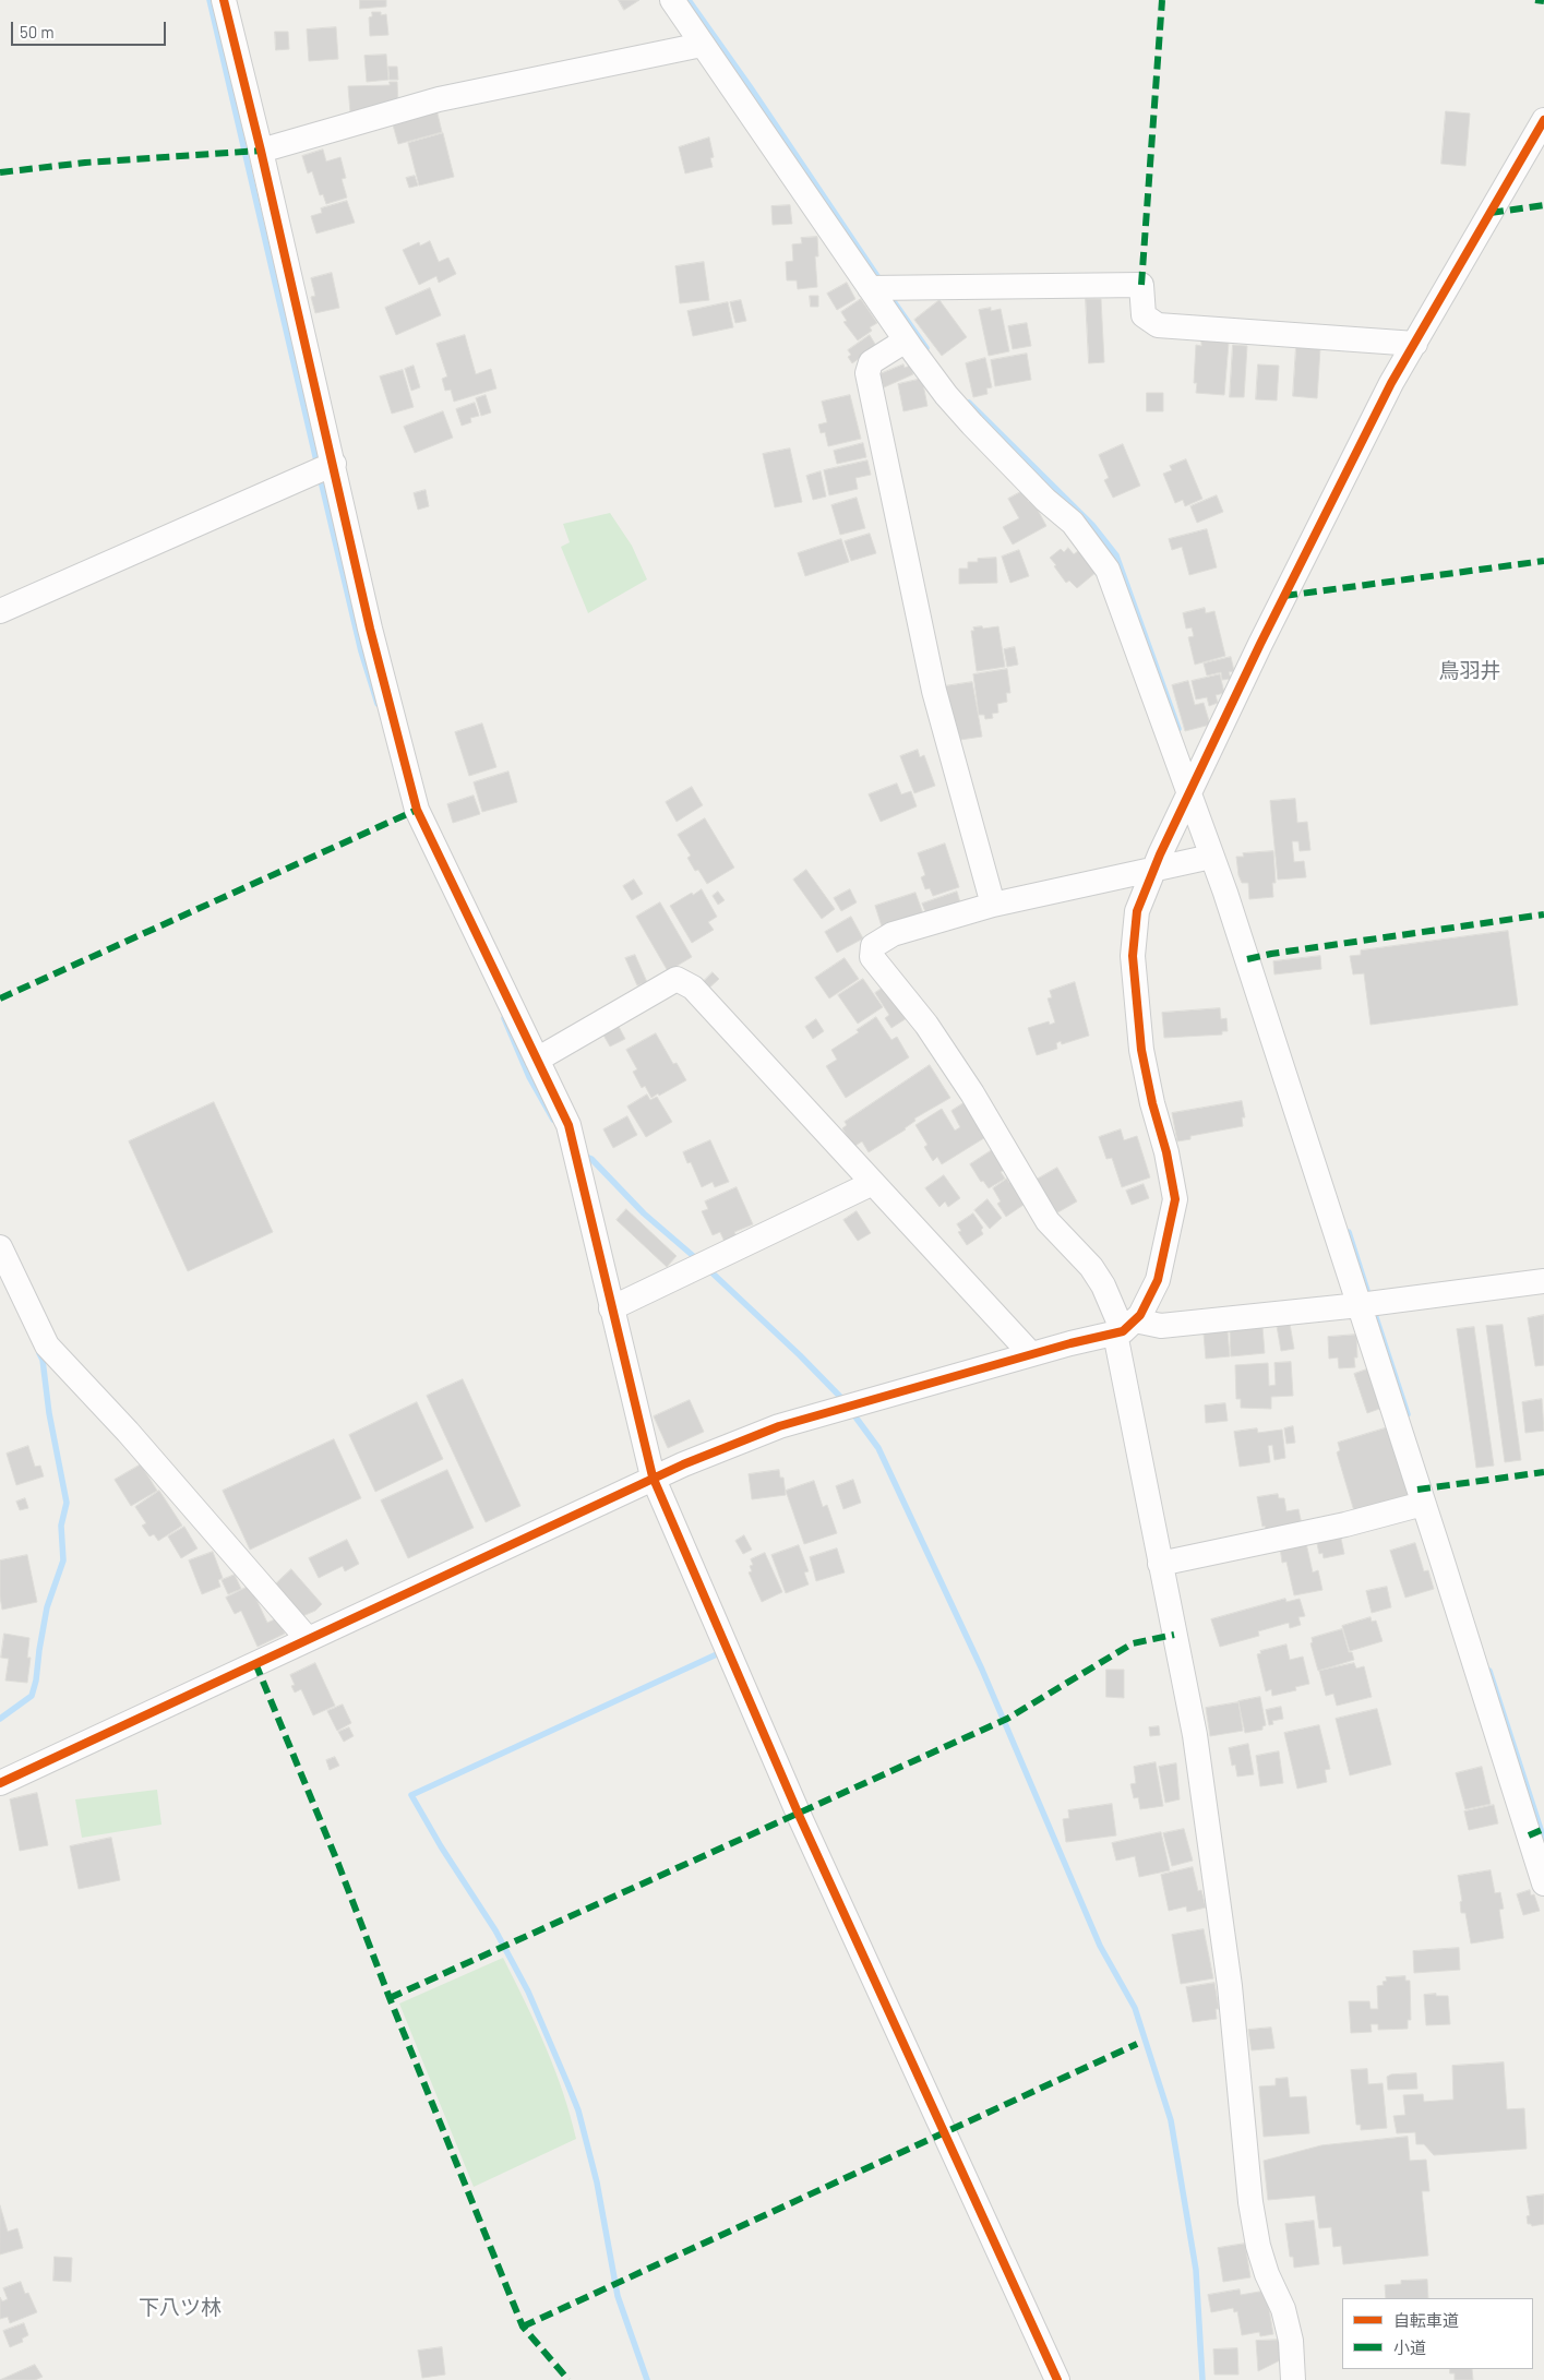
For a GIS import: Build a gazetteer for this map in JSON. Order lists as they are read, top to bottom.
{
  "districts": ["鳥羽井", "下八ツ林"],
  "legend": ["自転車道", "小道"],
  "scale_bar": "50 m"
}
